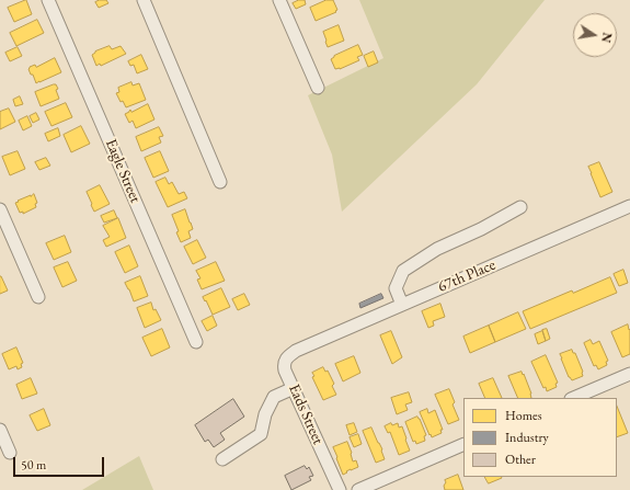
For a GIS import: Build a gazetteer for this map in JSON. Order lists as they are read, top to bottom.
{
  "streets": {
    "street": ["Eagle Street", "67th Place", "Eads Street"]
  },
  "crossings": [
    ["67th Place", "Eads Street"]
  ],
  "legend": ["Homes", "Industry", "Other"],
  "scale_bar": "50 m",
  "north": "right"
}
